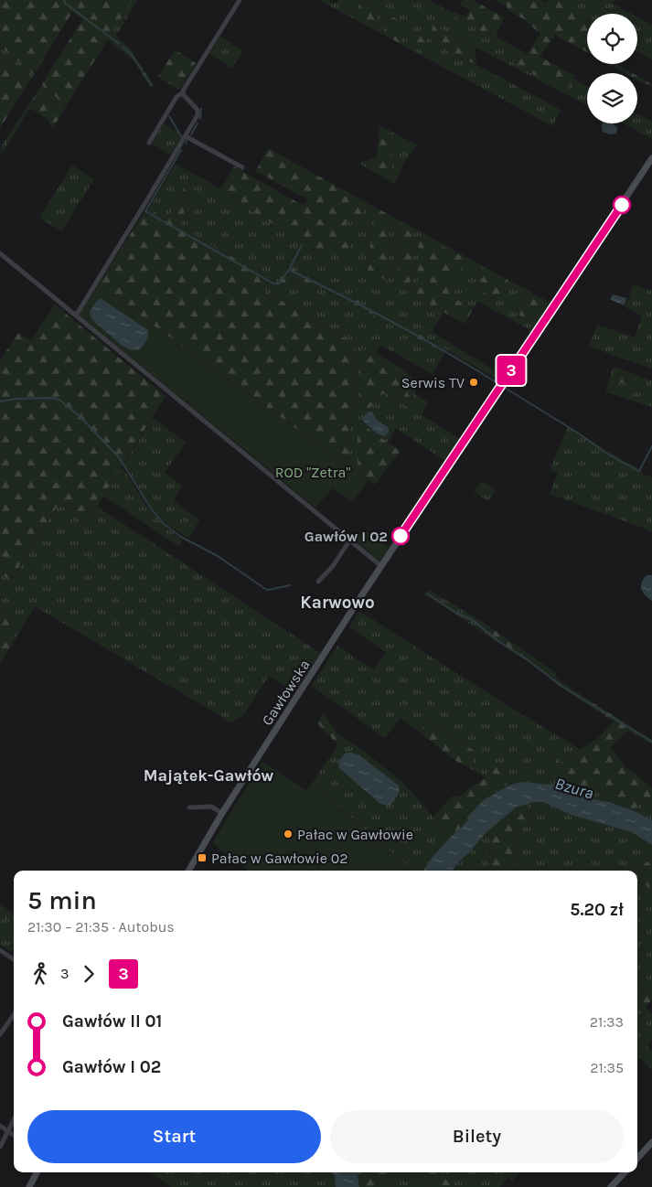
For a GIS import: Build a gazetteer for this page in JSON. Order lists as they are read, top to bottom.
{
  "streets": {
    "street": ["Gawłowska"]
  },
  "districts": ["Karwowo", "Majątek-Gawłów"],
  "water": ["Bzura"],
  "parks": ["ROD \"Zetra\""],
  "places": {
    "other": ["Serwis TV", "Gawłów I 02", "Pałac w Gawłowie"],
    "transit": ["Pałac w Gawłowie 02"]
  },
  "lines": ["bus line 3"],
  "page": {
    "on_map": "3",
    "heading": ["5 min", "21:30 – 21:35 · Autobus", "5.20 zł"],
    "legs": ["3", "3"],
    "list": [
      {
        "name": "Gawłów II 01",
        "value": "21:33"
      },
      {
        "name": "Gawłów I 02",
        "value": "21:35"
      }
    ],
    "buttons": ["Start", "Bilety"]
  }
}
